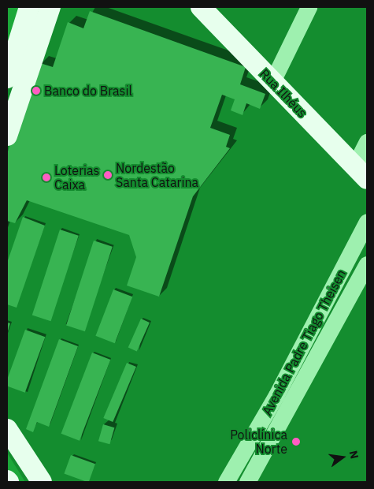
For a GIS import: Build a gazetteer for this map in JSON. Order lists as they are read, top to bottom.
{
  "streets": {
    "main road": ["Rua Ilhéus"],
    "street": ["Avenida Padre Tiago Theisen"]
  },
  "places": [
    "Banco do Brasil",
    "Nordestão Santa Catarina",
    "Loterias Caixa",
    "Policlínica Norte"
  ],
  "north": "right"
}
